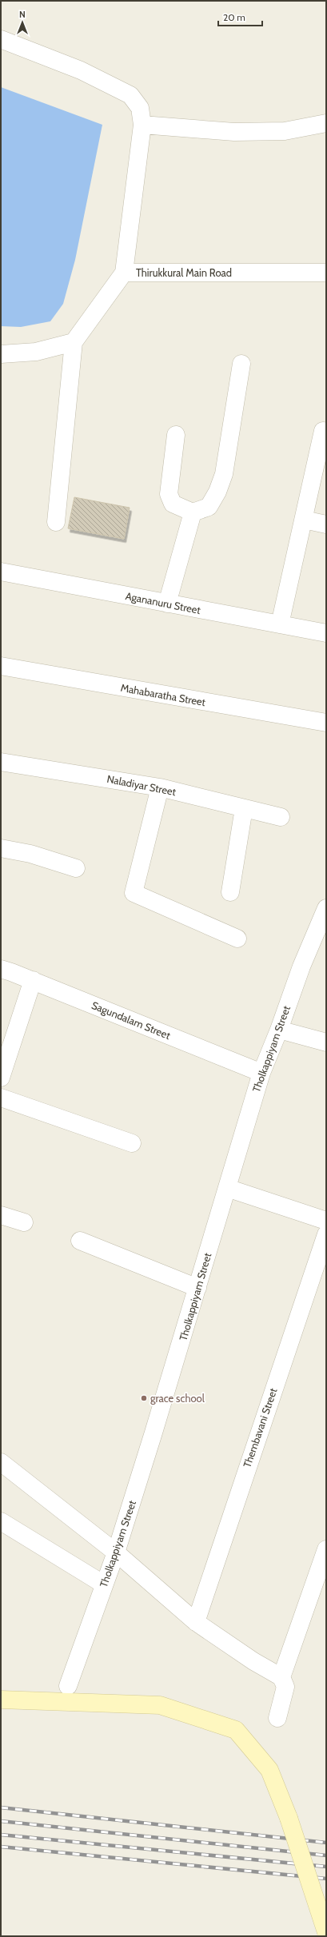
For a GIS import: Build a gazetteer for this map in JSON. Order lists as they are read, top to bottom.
{
  "streets": {
    "street": [
      "Thirukkural Main Road",
      "Agananuru Street",
      "Mahabaratha Street",
      "Naladiyar Street",
      "Sagundalam Street",
      "Tholkappiyam Street",
      "Thembavani Street"
    ]
  },
  "crossings": [
    ["Sagundalam Street", "Tholkappiyam Street"]
  ],
  "places": ["grace school"],
  "scale_bar": "20 m",
  "north": "top"
}
